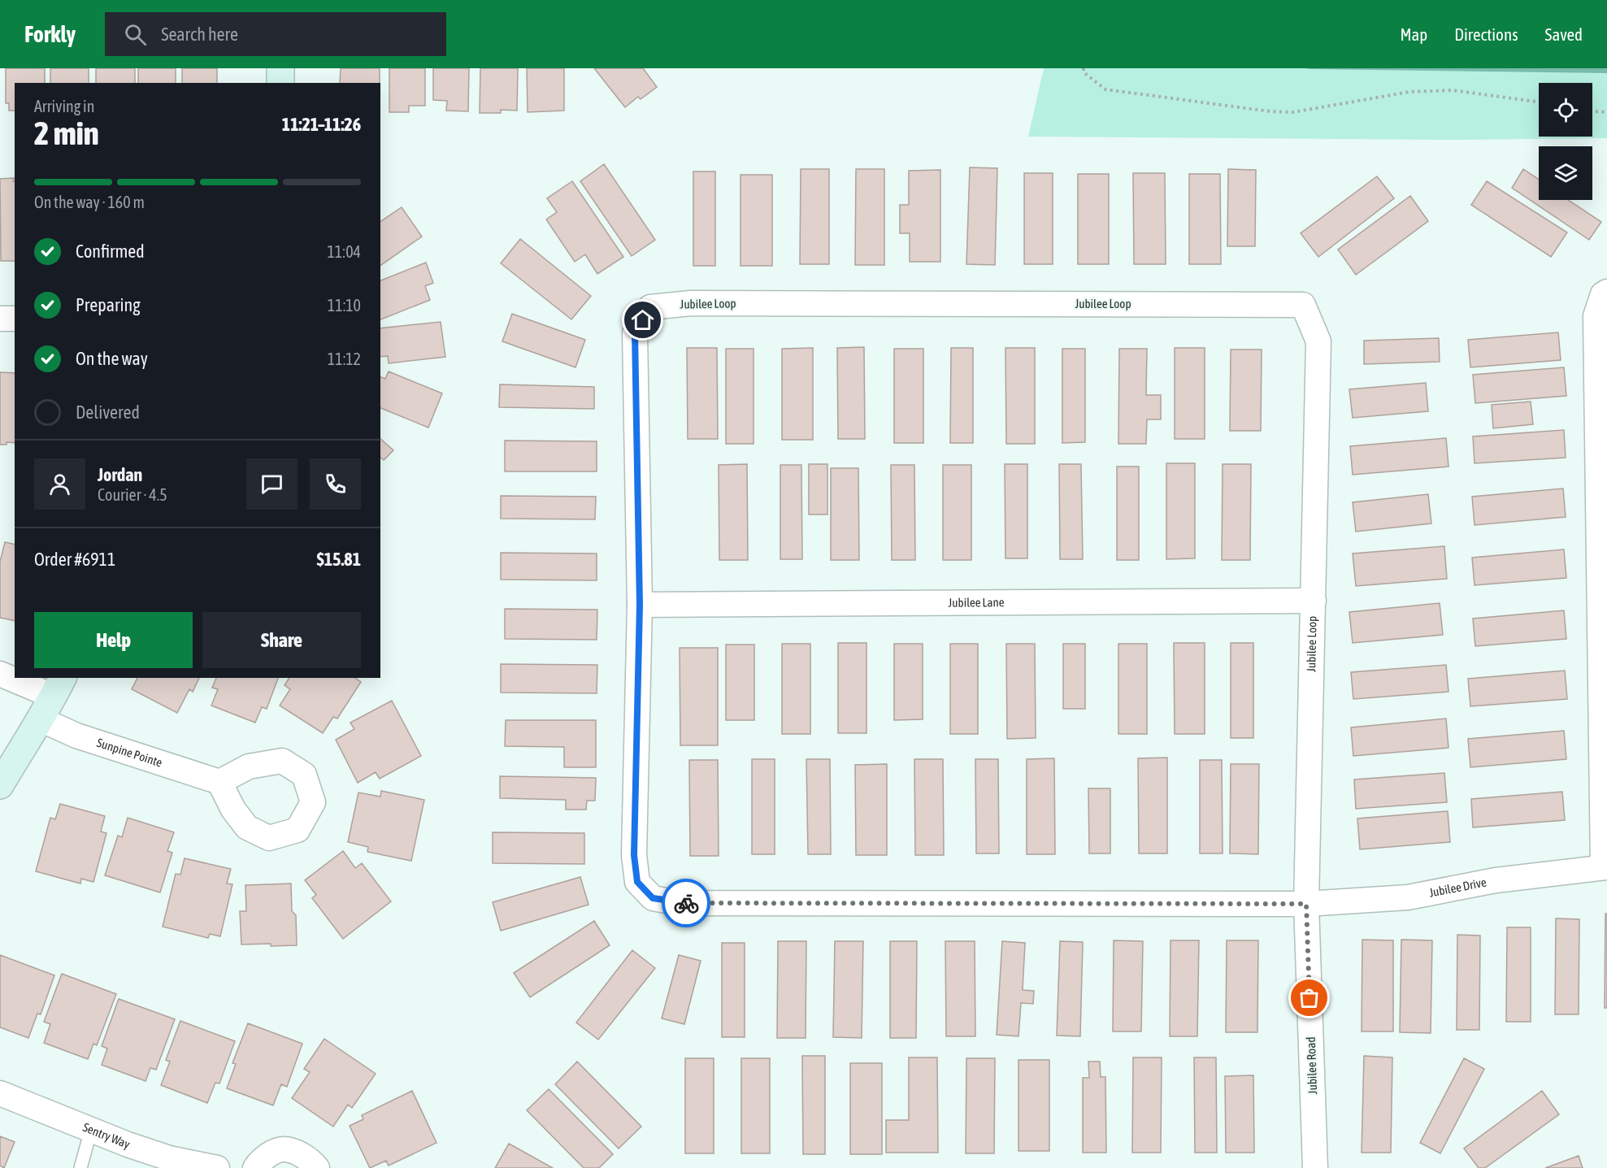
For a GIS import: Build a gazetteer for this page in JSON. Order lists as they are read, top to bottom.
{
  "streets": {
    "street": [
      "Jubilee Loop",
      "Jubilee Lane",
      "Sunpine Pointe",
      "Jubilee Drive",
      "Jubilee Road",
      "Sentry Way"
    ]
  },
  "crossings": [
    ["Jubilee Loop", "Jubilee Lane"],
    ["Jubilee Loop", "Jubilee Drive"],
    ["Jubilee Loop", "Jubilee Road"],
    ["Jubilee Drive", "Jubilee Road"]
  ],
  "page": {
    "header": "Forkly",
    "search": "Search here",
    "nav": ["Map", "Directions", "Saved"],
    "heading": ["2 min", "Arriving in", "11:21–11:26"],
    "panel": [
      "Jordan",
      "Courier · 4.5",
      "Order #6911",
      "$15.81"
    ],
    "bar": "On the way · 160 m",
    "list": [
      ["Confirmed", "11:04"],
      ["Preparing", "11:10"],
      ["On the way", "11:12"],
      "Delivered"
    ],
    "buttons": ["Help", "Share"]
  }
}
